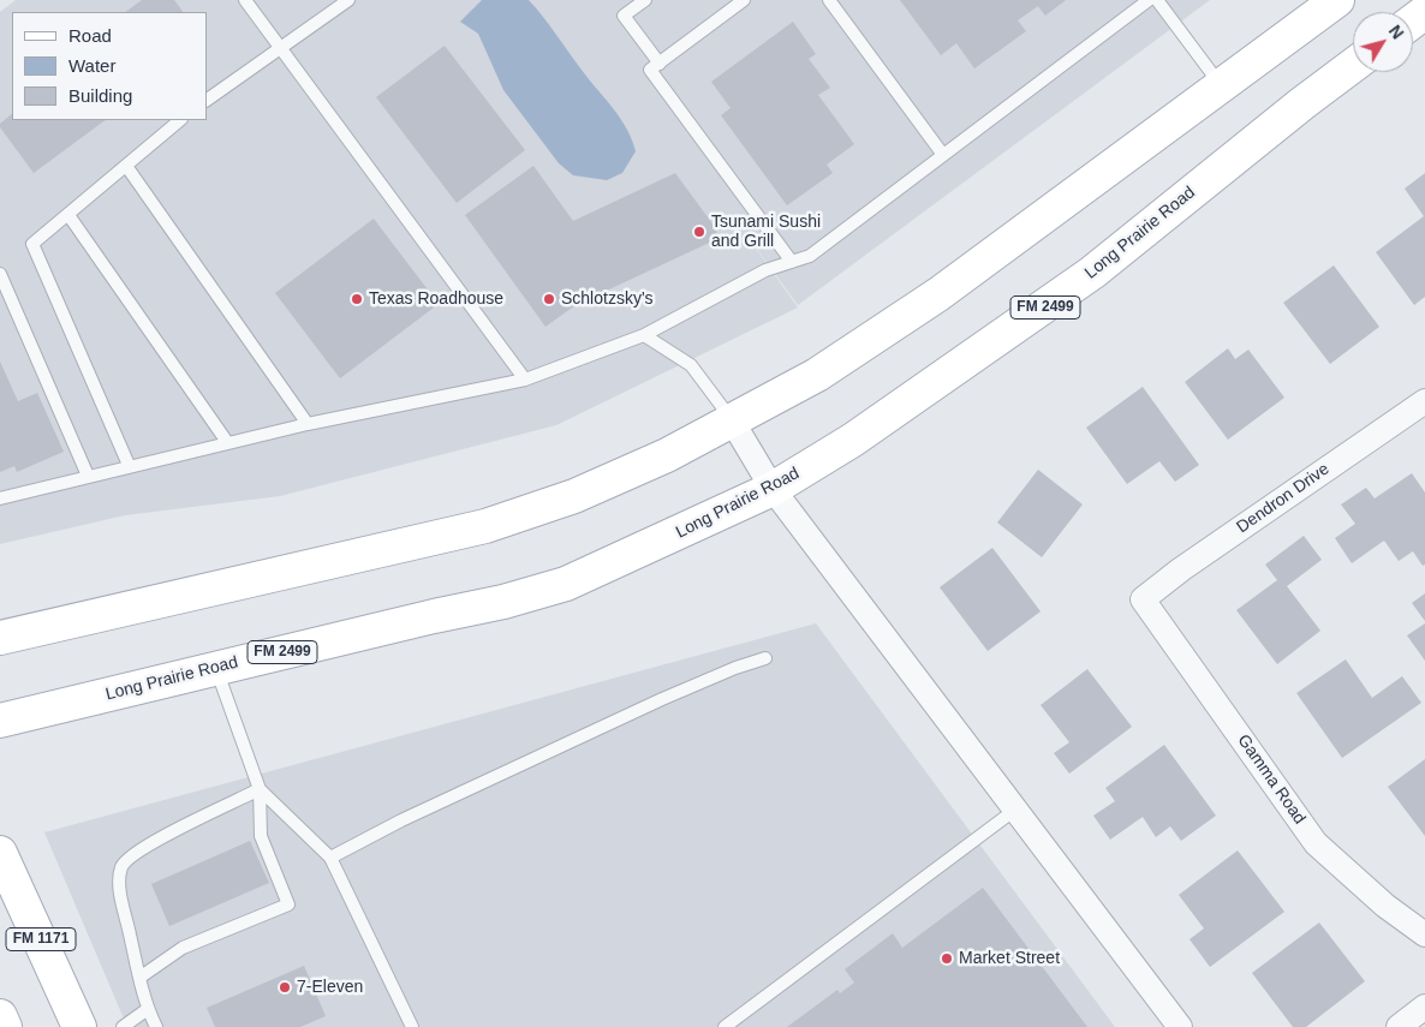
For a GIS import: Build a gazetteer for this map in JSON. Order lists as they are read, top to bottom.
{
  "streets": {
    "main road": ["Long Prairie Road", "FM 2499", "FM 1171"],
    "street": ["Dendron Drive", "Gamma Road"]
  },
  "crossings": [
    ["Dendron Drive", "Gamma Road"]
  ],
  "places": [
    "Tsunami Sushi and Grill",
    "Texas Roadhouse",
    "Schlotzsky's",
    "Market Street",
    "7-Eleven"
  ],
  "legend": ["Road", "Water", "Building"],
  "north": "top right"
}
